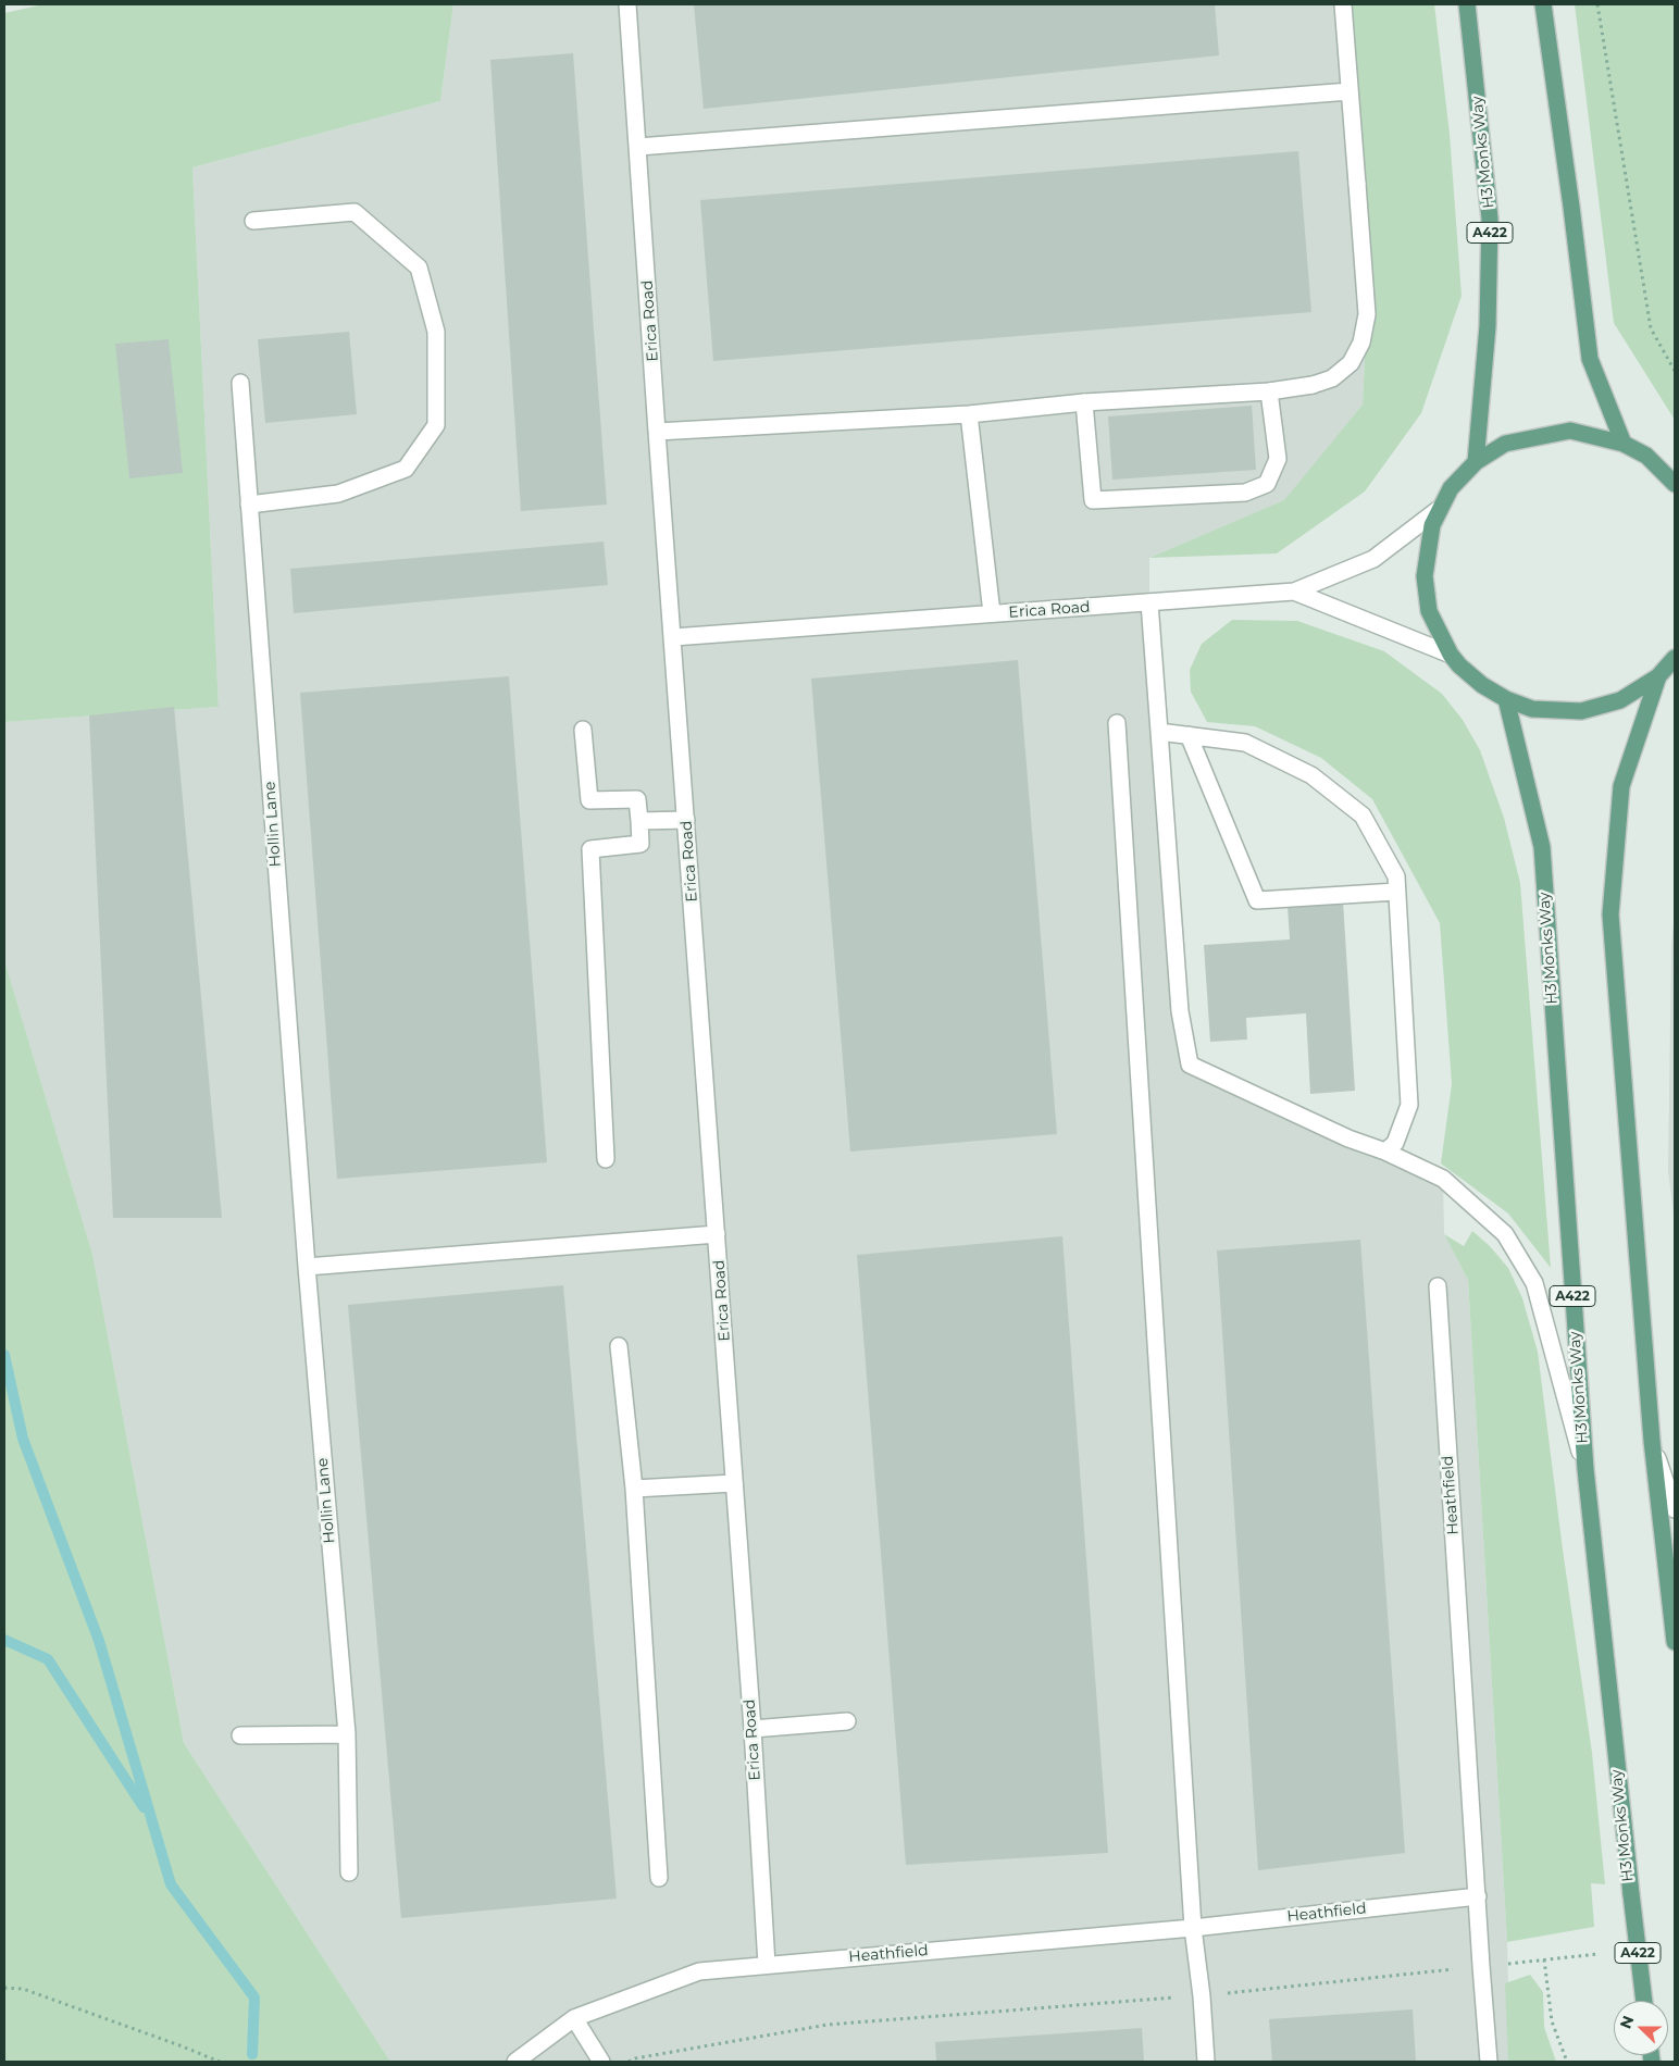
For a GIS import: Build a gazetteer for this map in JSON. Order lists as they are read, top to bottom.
{
  "streets": {
    "main road": ["H3 Monks Way", "A422"],
    "street": ["Erica Road", "Hollin Lane", "Heathfield"]
  },
  "crossings": [
    ["Erica Road", "Heathfield"]
  ],
  "north": "left"
}
